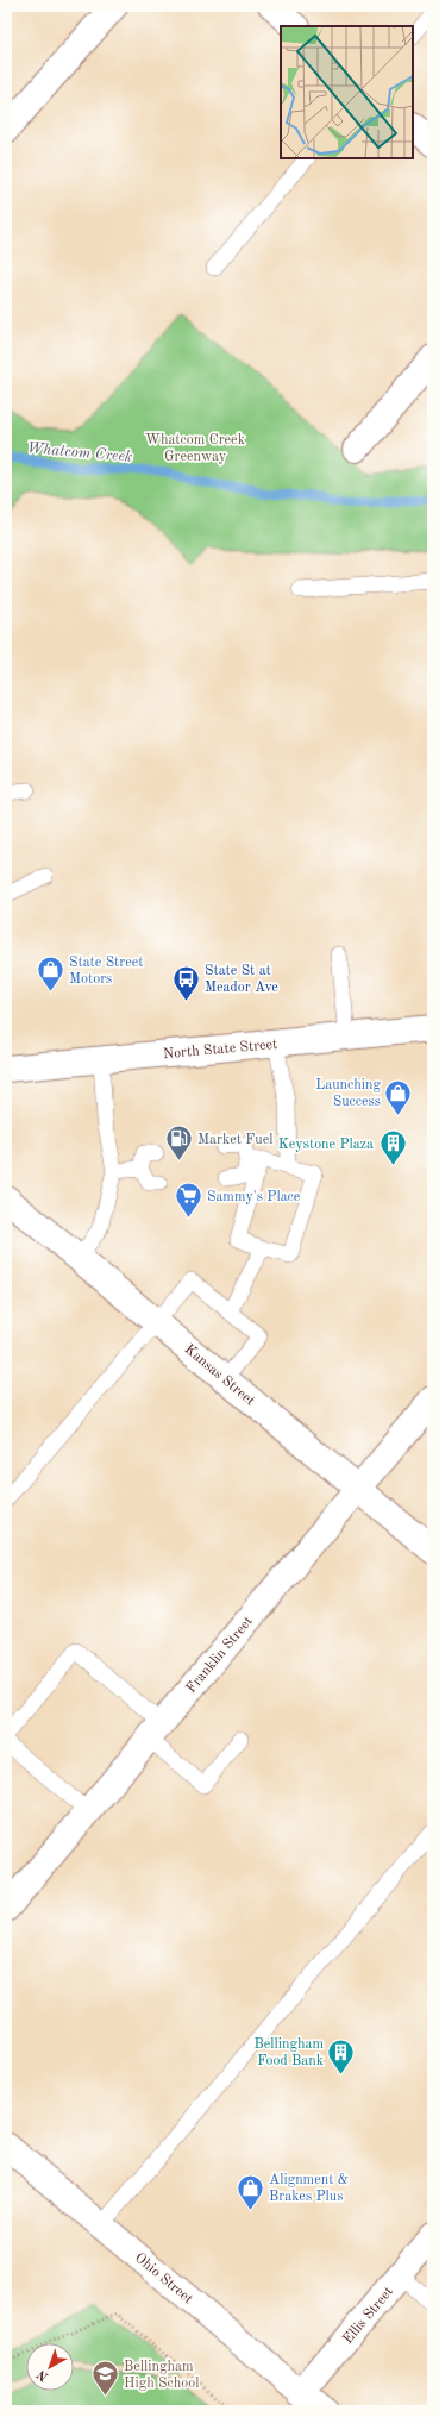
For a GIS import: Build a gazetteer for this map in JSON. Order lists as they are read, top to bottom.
{
  "streets": {
    "street": [
      "North State Street",
      "Kansas Street",
      "Franklin Street",
      "Ohio Street",
      "Ellis Street"
    ]
  },
  "crossings": [
    ["Kansas Street", "Franklin Street"],
    ["Ohio Street", "Ellis Street"]
  ],
  "water": ["Whatcom Creek"],
  "parks": ["Whatcom Creek Greenway"],
  "places": {
    "shop": ["State Street Motors", "Launching Success", "Alignment & Brakes Plus"],
    "bus stop": ["State St at Meador Ave"],
    "fuel station": ["Market Fuel"],
    "building": ["Keystone Plaza", "Bellingham Food Bank"],
    "supermarket": ["Sammy's Place"],
    "school or university": ["Bellingham High School"]
  },
  "north": "bottom left"
}
